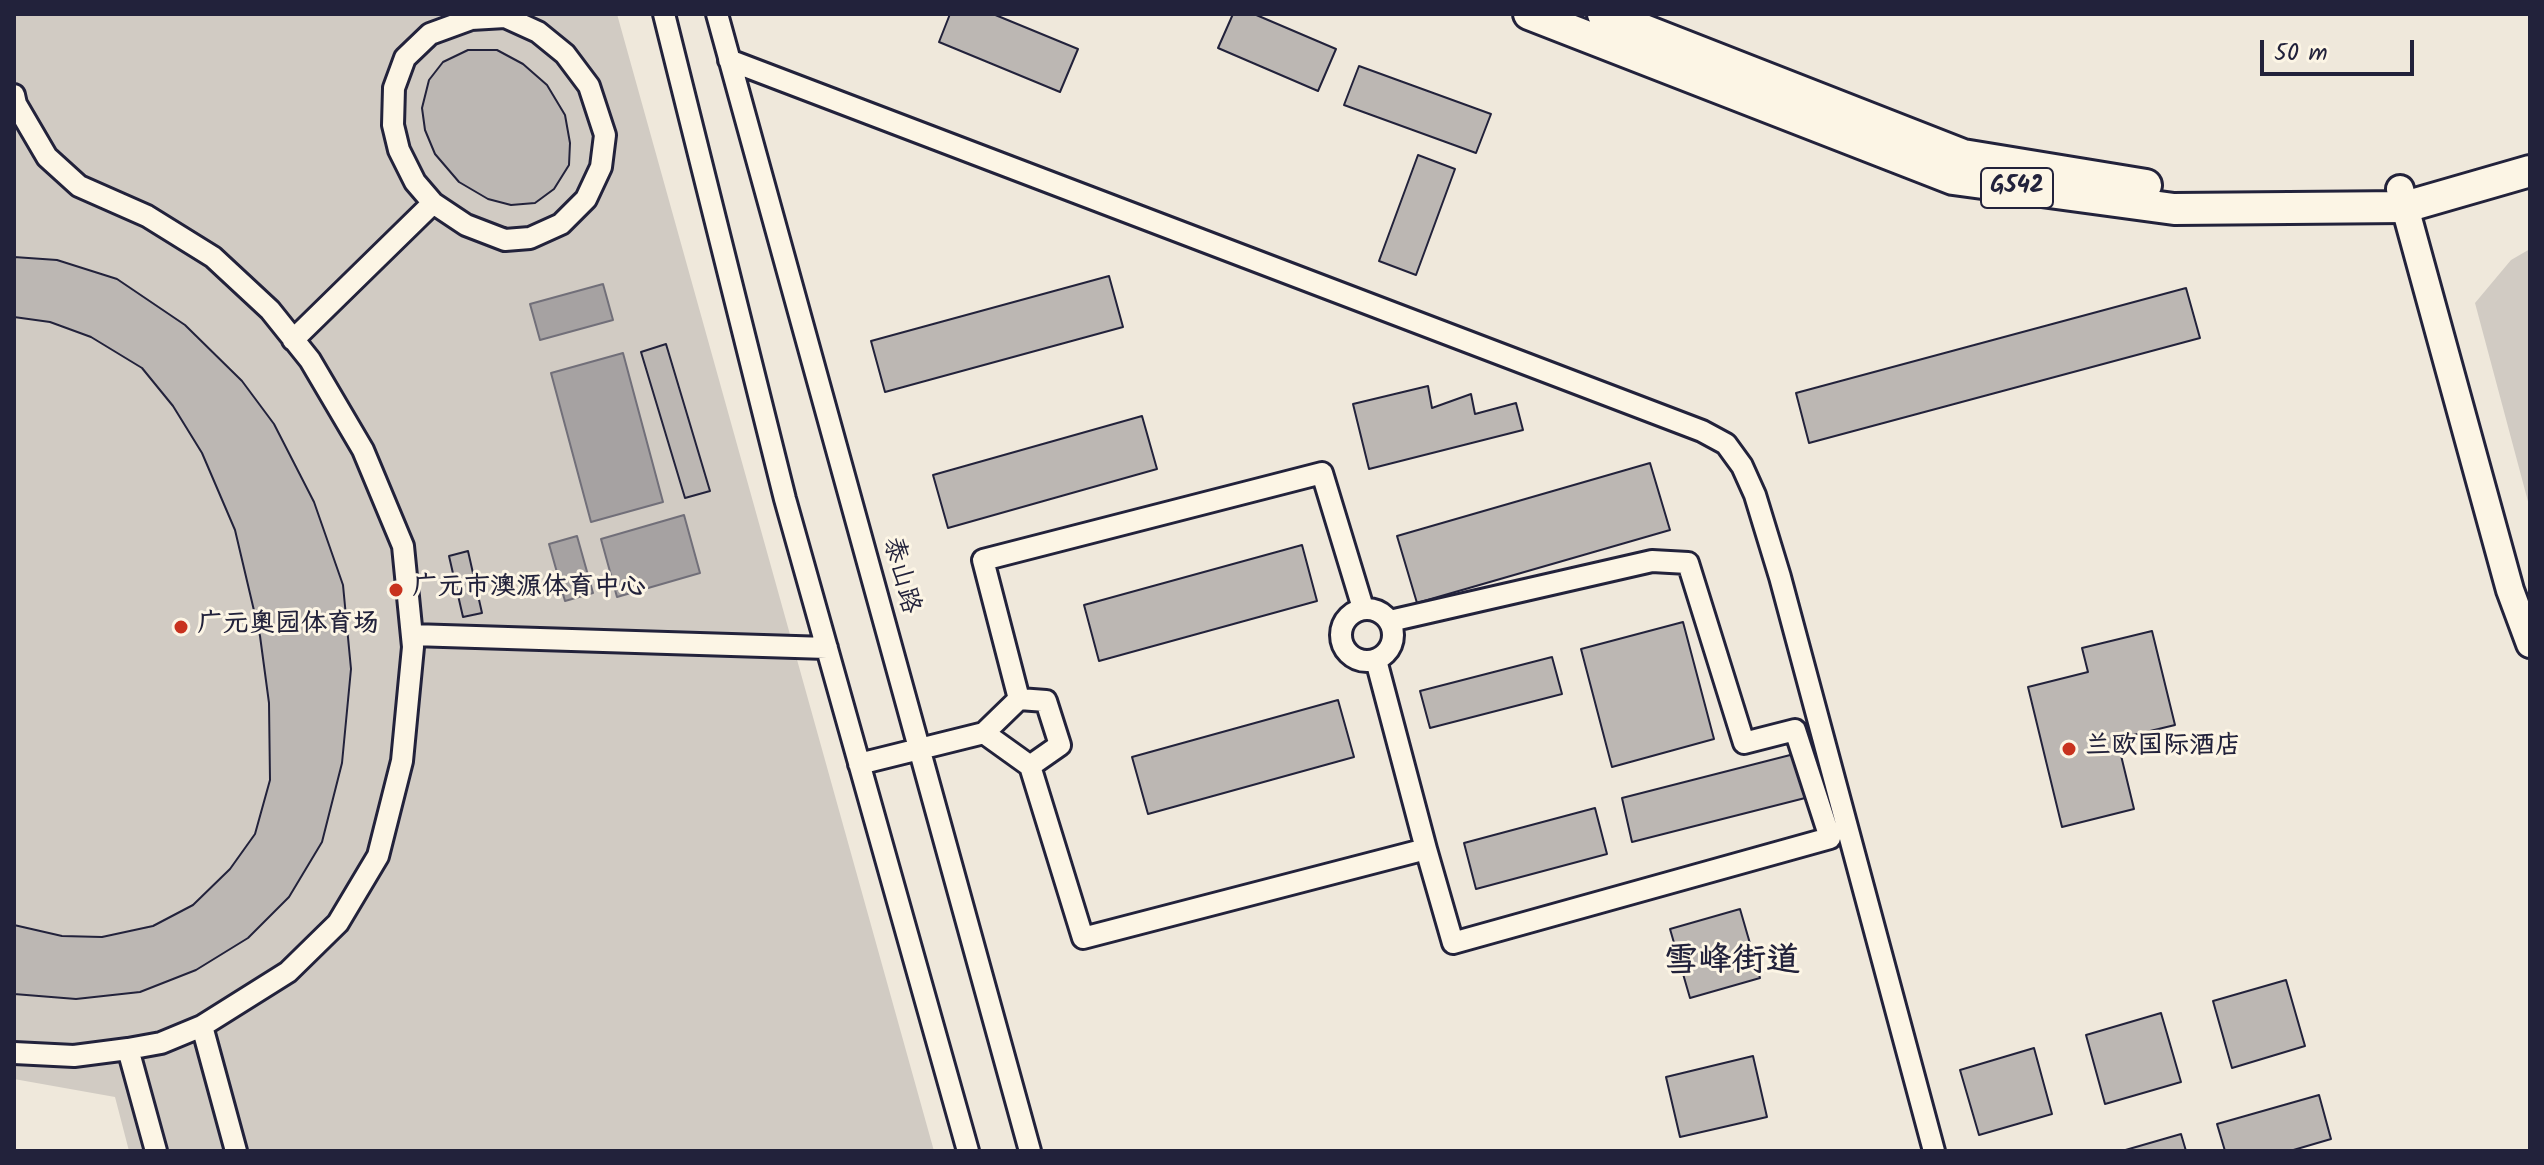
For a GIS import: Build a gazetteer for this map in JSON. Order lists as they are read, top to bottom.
{
  "streets": {
    "highway": ["G542"],
    "street": ["泰山路"]
  },
  "districts": ["雪峰街道"],
  "places": ["广元市澳源体育中心", "广元奥园体育场", "兰欧国际酒店"],
  "scale_bar": "50 m"
}
